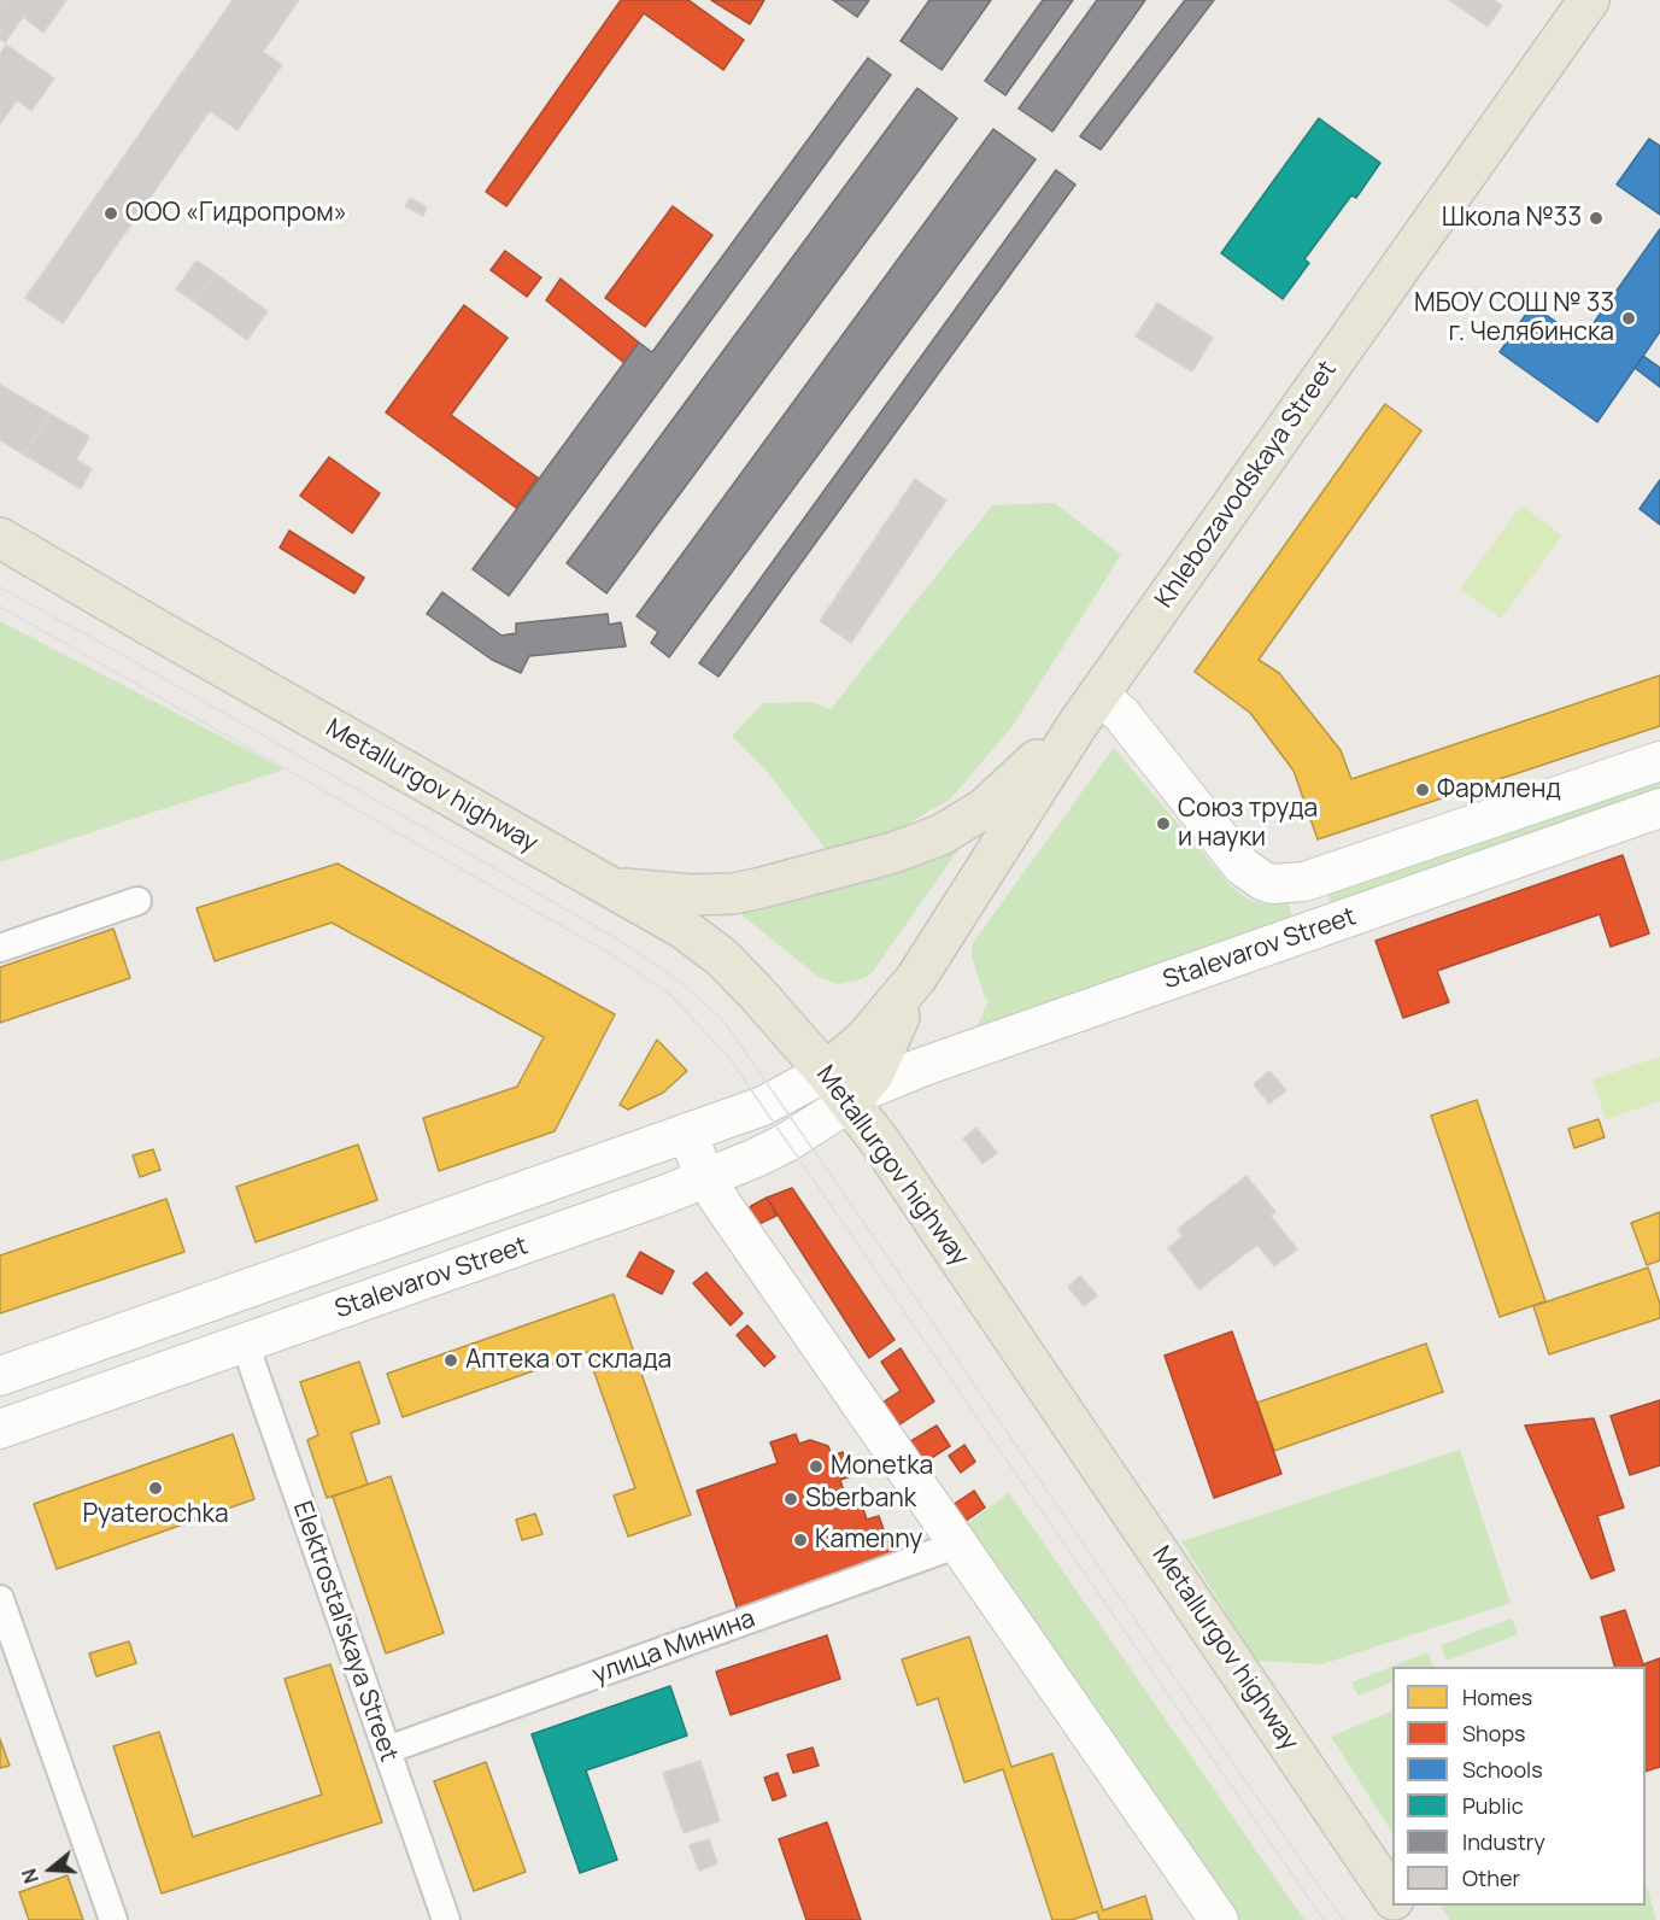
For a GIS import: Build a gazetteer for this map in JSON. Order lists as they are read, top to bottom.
{
  "streets": {
    "main road": ["Khlebozavodskaya Street", "Metallurgov highway"],
    "street": ["Stalevarov Street", "Elektrostal'skaya Street", "улица Минина"]
  },
  "crossings": [
    ["Khlebozavodskaya Street", "Metallurgov highway"],
    ["Khlebozavodskaya Street", "Stalevarov Street"],
    ["Metallurgov highway", "Stalevarov Street"],
    ["Stalevarov Street", "Elektrostal'skaya Street"],
    ["Elektrostal'skaya Street", "улица Минина"]
  ],
  "places": [
    "ООО «Гидропром»",
    "Школа №33",
    "МБОУ СОШ № 33 г. Челябинска",
    "Фармленд",
    "Союз труда и науки",
    "Аптека от склада",
    "Monetka",
    "Pyaterochka",
    "Sberbank",
    "Kamenny"
  ],
  "legend": [
    "Homes",
    "Shops",
    "Schools",
    "Public",
    "Industry",
    "Other"
  ],
  "north": "left"
}
